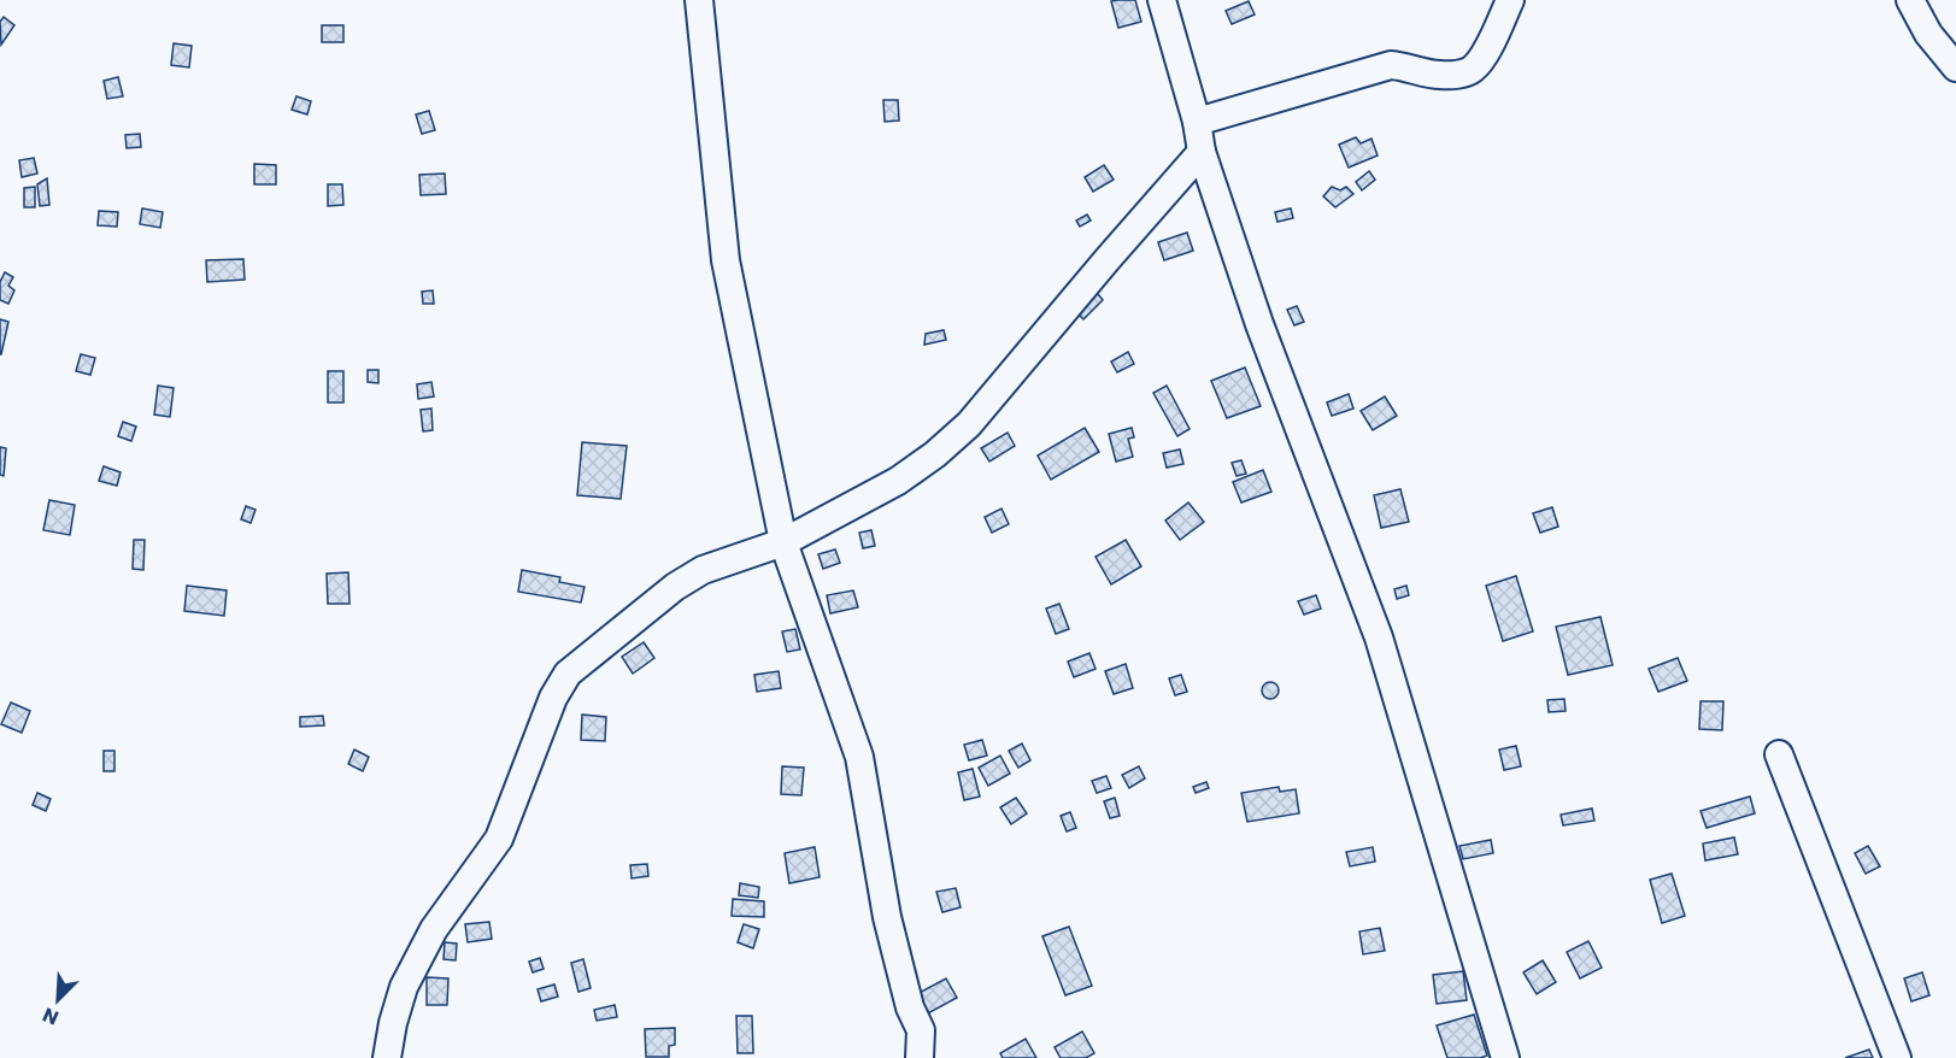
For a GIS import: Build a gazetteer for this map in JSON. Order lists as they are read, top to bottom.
{
  "north": "bottom left"
}
